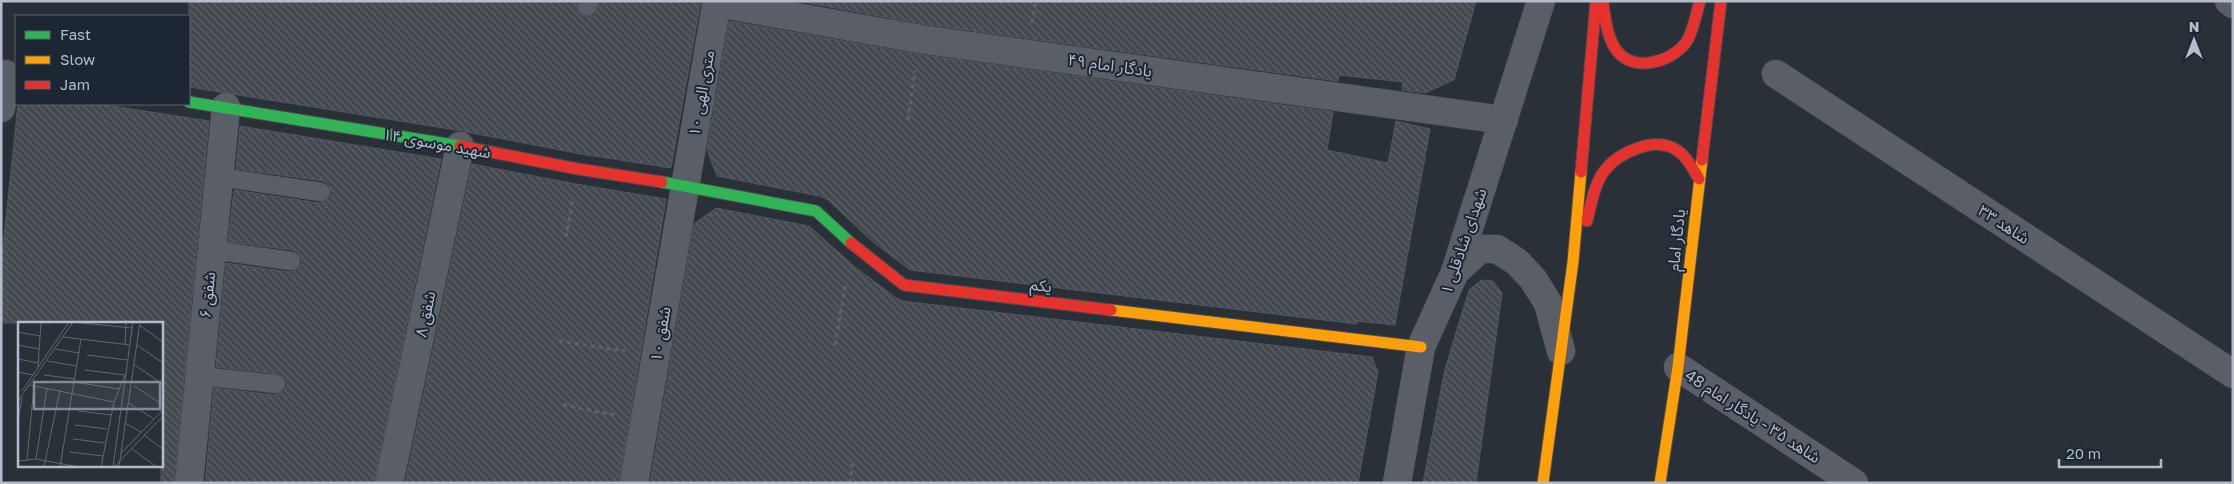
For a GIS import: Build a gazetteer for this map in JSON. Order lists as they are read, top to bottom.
{
  "streets": {
    "main road": ["شهید موسوی ۱۴", "یادگار امام", "یکم"],
    "street": [
      "یادگار امام ۴۹",
      "۱۰ متری الهی",
      "شاهد ۳۳",
      "شهدای شادقلی ۱",
      "شفق ۶",
      "شفق ۸",
      "شفق ۱۰",
      "شاهد ۳۵ - یادگار امام 48"
    ]
  },
  "crossings": [
    ["یادگار امام ۴۹", "۱۰ متری الهی"],
    ["یادگار امام ۴۹", "شهدای شادقلی ۱"],
    ["۱۰ متری الهی", "شهید موسوی ۱۴"],
    ["۱۰ متری الهی", "یکم"],
    ["۱۰ متری الهی", "شفق ۱۰"],
    ["شهید موسوی ۱۴", "یکم"],
    ["شهید موسوی ۱۴", "شفق ۶"],
    ["شهید موسوی ۱۴", "شفق ۸"],
    ["شهید موسوی ۱۴", "شفق ۱۰"],
    ["یادگار امام", "شاهد ۳۵ - یادگار امام 48"],
    ["شهدای شادقلی ۱", "یکم"],
    ["یکم", "شفق ۱۰"]
  ],
  "legend": ["Fast", "Slow", "Jam"],
  "scale_bar": "20 m",
  "north": "top"
}
